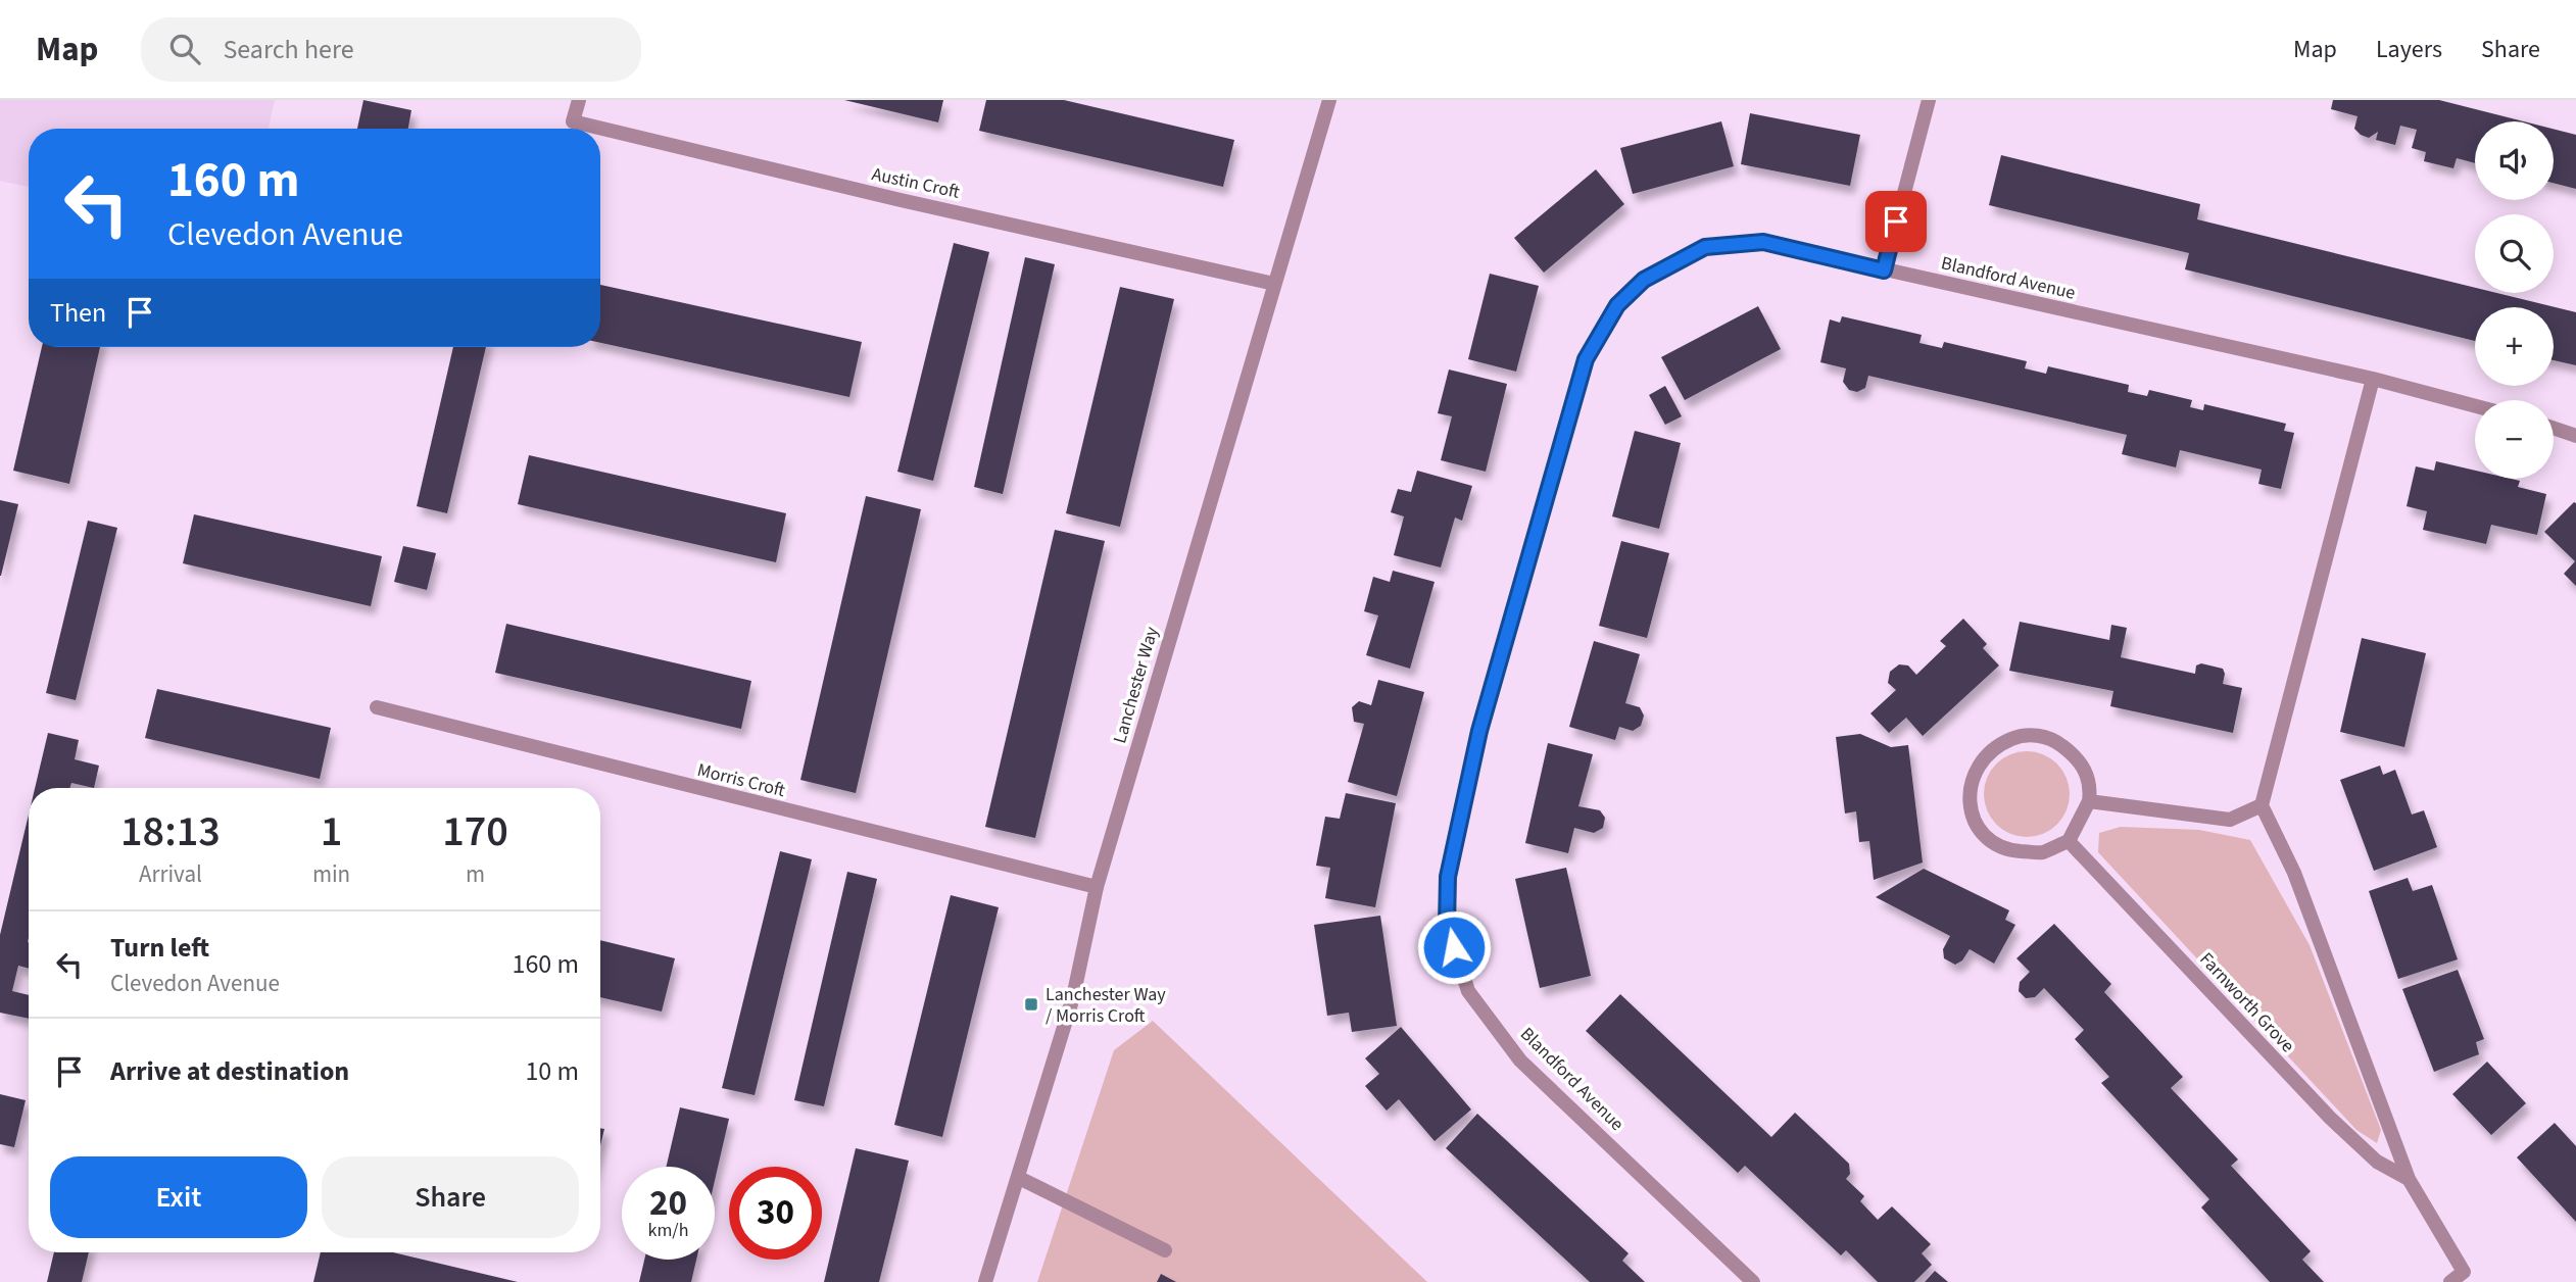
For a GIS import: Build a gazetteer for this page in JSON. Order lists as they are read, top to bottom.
{
  "streets": {
    "street": [
      "Austin Croft",
      "Blandford Avenue",
      "Lanchester Way",
      "Morris Croft",
      "Farnworth Grove"
    ]
  },
  "crossings": [
    ["Austin Croft", "Lanchester Way"],
    ["Lanchester Way", "Morris Croft"]
  ],
  "places": {
    "transit": ["Lanchester Way / Morris Croft"]
  },
  "page": {
    "header": "Map",
    "search": "Search here",
    "nav": ["Map", "Layers", "Share"],
    "map_buttons": ["+", "−"],
    "turn": ["160 m", "Clevedon Avenue"],
    "then": "Then",
    "eta": [
      "18:13",
      "Arrival",
      "1",
      "min",
      "170",
      "m"
    ],
    "list": [
      {
        "name": "Turn left",
        "note": "Clevedon Avenue",
        "value": "160 m"
      },
      {
        "name": "Arrive at destination",
        "value": "10 m"
      }
    ],
    "buttons": ["Exit", "Share"],
    "speed": "20 km/h",
    "limit": "30"
  }
}
